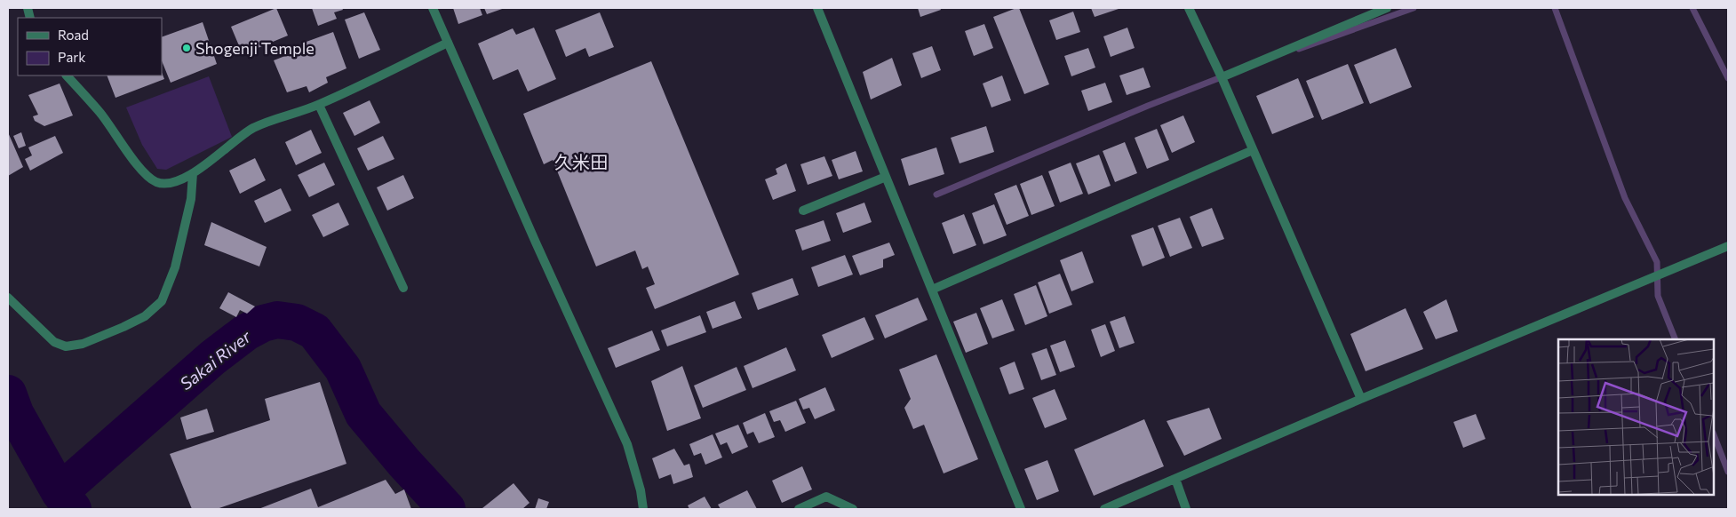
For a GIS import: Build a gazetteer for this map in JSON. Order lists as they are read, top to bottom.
{
  "districts": ["久米田"],
  "water": ["Sakai River"],
  "places": ["Shogenji Temple"],
  "legend": ["Road", "Park"]
}
